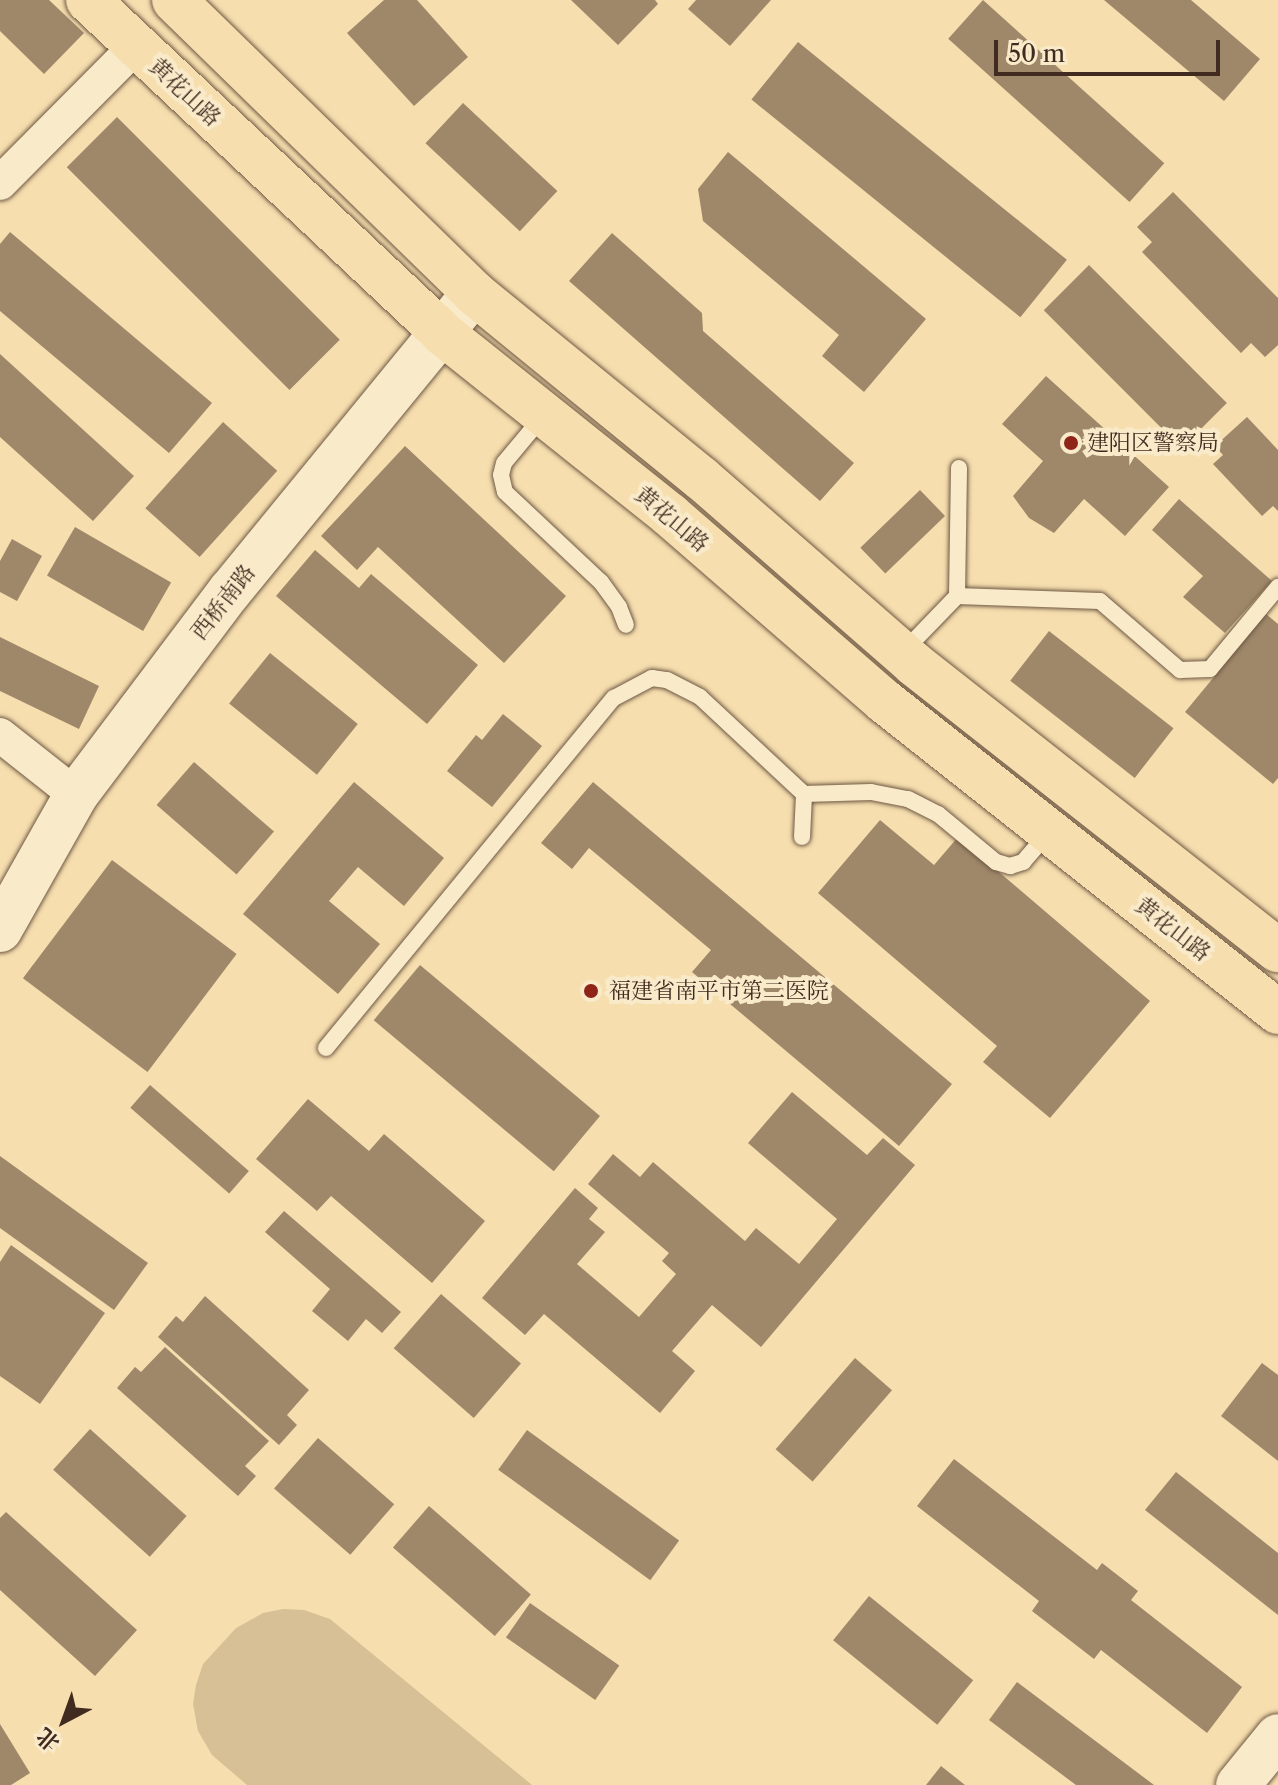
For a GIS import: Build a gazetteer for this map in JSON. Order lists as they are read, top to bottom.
{
  "streets": {
    "main road": ["黄花山路", "西桥南路"]
  },
  "crossings": [
    ["黄花山路", "西桥南路"]
  ],
  "places": ["建阳区警察局", "福建省南平市第二医院"],
  "scale_bar": "50 m",
  "north": "bottom left"
}
